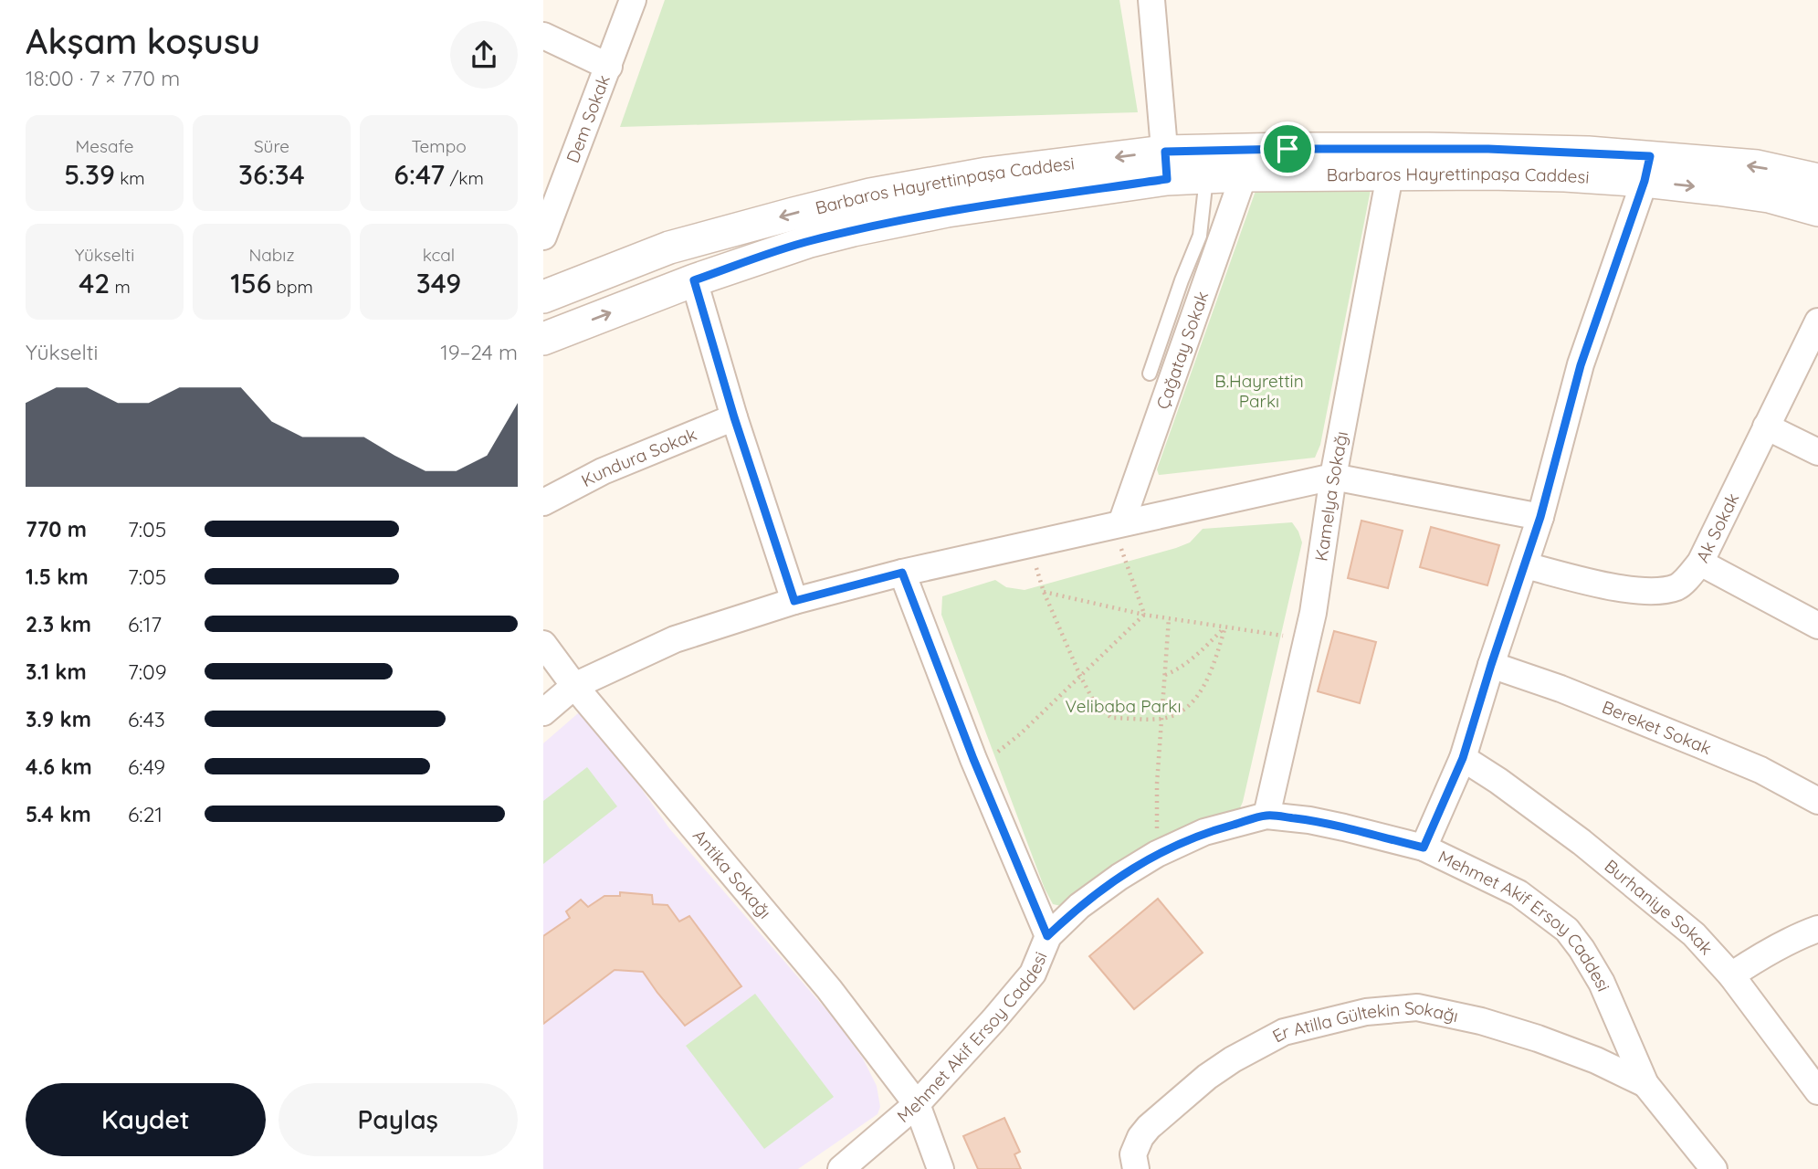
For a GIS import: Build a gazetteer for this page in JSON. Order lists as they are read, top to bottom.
{
  "streets": {
    "street": [
      "Dem Sokak",
      "Barbaros Hayrettinpaşa Caddesi",
      "Çağatay Sokak",
      "Kundura Sokak",
      "Kamelya Sokağı",
      "Ak Sokak",
      "Bereket Sokak",
      "Antika Sokağı",
      "Burhaniye Sokak",
      "Mehmet Akif Ersoy Caddesi",
      "Er Atilla Gültekin Sokağı"
    ]
  },
  "crossings": [
    ["Barbaros Hayrettinpaşa Caddesi", "Çağatay Sokak"],
    ["Barbaros Hayrettinpaşa Caddesi", "Kamelya Sokağı"],
    ["Kamelya Sokağı", "Mehmet Akif Ersoy Caddesi"],
    ["Antika Sokağı", "Mehmet Akif Ersoy Caddesi"],
    ["Mehmet Akif Ersoy Caddesi", "Er Atilla Gültekin Sokağı"]
  ],
  "parks": ["B.Hayrettin Parkı", "Velibaba Parkı"],
  "page": {
    "heading": ["Akşam koşusu", "18:00 · 7 × 770 m"],
    "stats": [
      ["Mesafe", "5.39 km"],
      ["Süre", "36:34"],
      ["Tempo", "6:47 /km"],
      ["Yükselti", "42 m"],
      ["Nabız", "156 bpm"],
      ["kcal", "349"]
    ],
    "chart": ["Yükselti", "19–24 m"],
    "list": [
      {
        "name": "770 m",
        "note": "7:05"
      },
      {
        "name": "1.5 km",
        "note": "7:05"
      },
      {
        "name": "2.3 km",
        "note": "6:17"
      },
      {
        "name": "3.1 km",
        "note": "7:09"
      },
      {
        "name": "3.9 km",
        "note": "6:43"
      },
      {
        "name": "4.6 km",
        "note": "6:49"
      },
      {
        "name": "5.4 km",
        "note": "6:21"
      }
    ],
    "buttons": ["Kaydet", "Paylaş"]
  }
}
